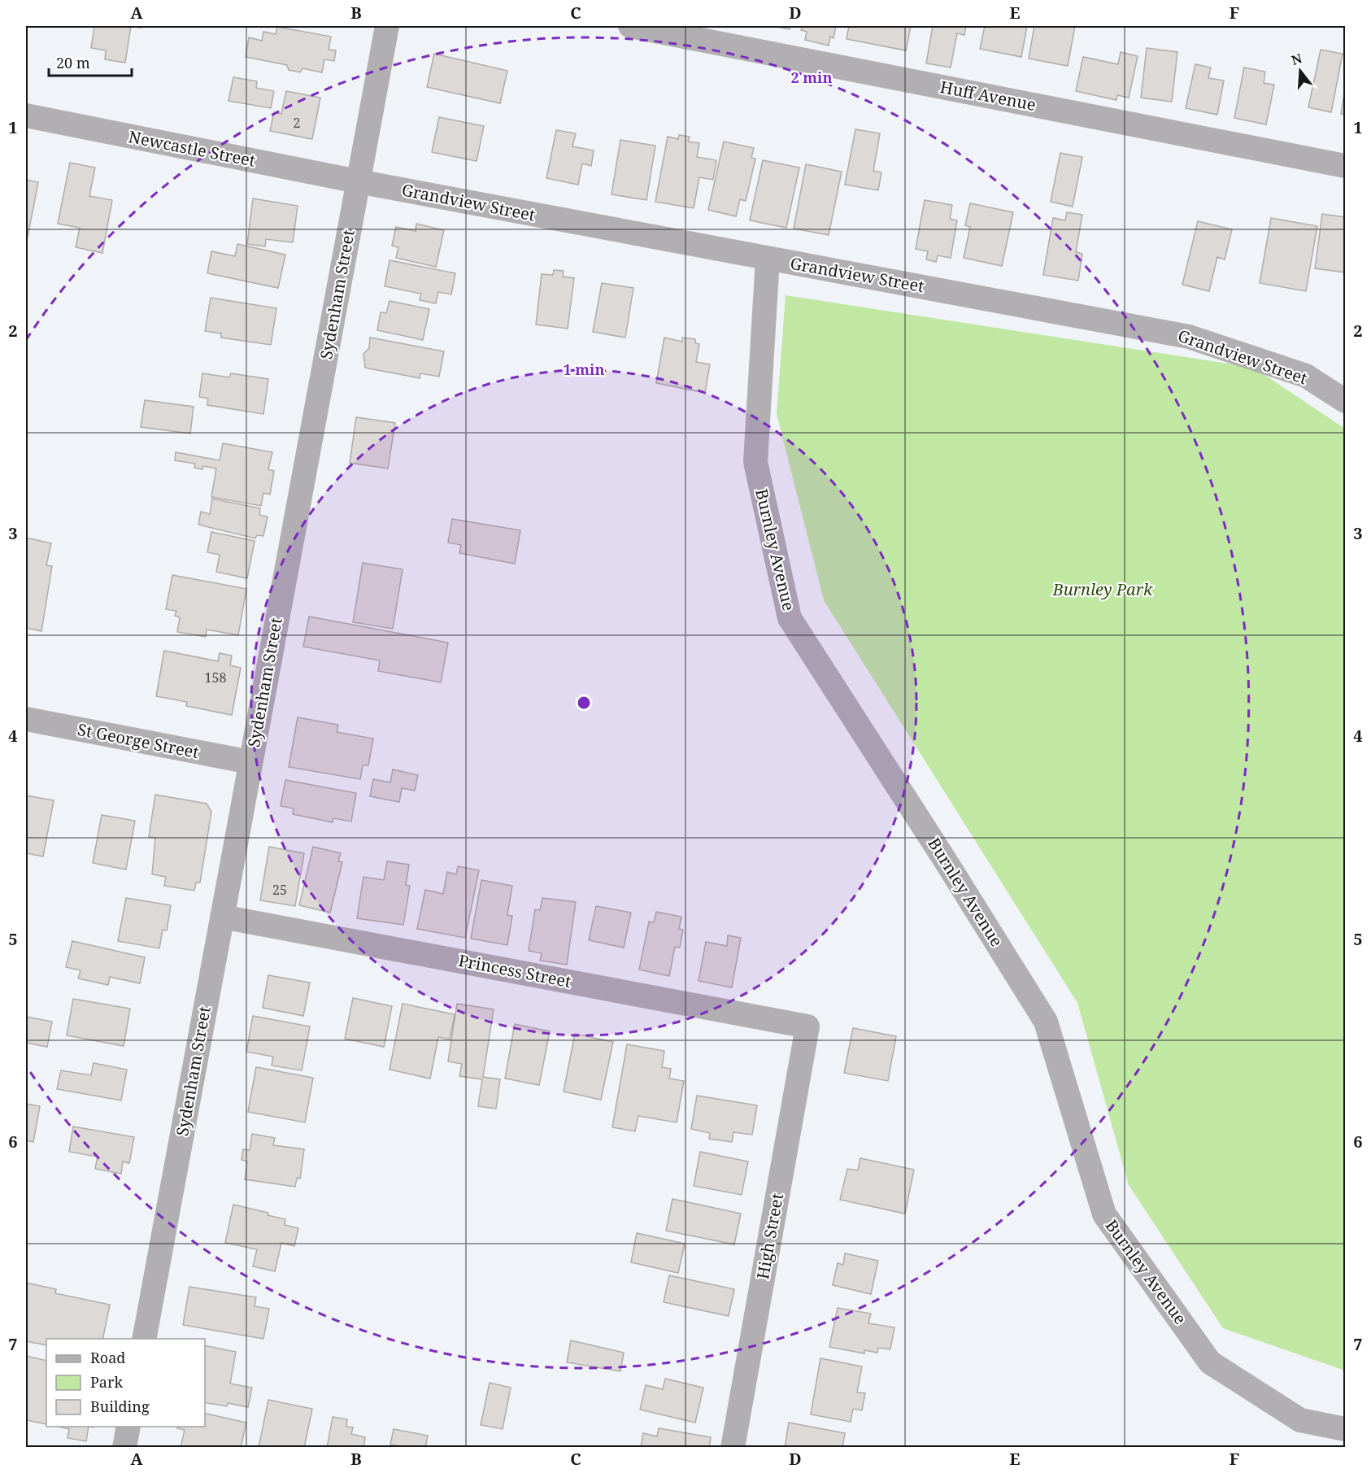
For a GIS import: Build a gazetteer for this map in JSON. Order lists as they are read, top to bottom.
{
  "streets": {
    "street": [
      "Huff Avenue",
      "Newcastle Street",
      "Grandview Street",
      "Sydenham Street",
      "Burnley Avenue",
      "St George Street",
      "Princess Street",
      "High Street"
    ]
  },
  "crossings": [
    ["Newcastle Street", "Grandview Street"],
    ["Newcastle Street", "Sydenham Street"],
    ["Grandview Street", "Sydenham Street"],
    ["Grandview Street", "Burnley Avenue"],
    ["Sydenham Street", "St George Street"],
    ["Sydenham Street", "Princess Street"],
    ["Princess Street", "High Street"]
  ],
  "parks": ["Burnley Park"],
  "house_numbers": ["2", "158", "25"],
  "legend": ["Road", "Park", "Building"],
  "scale_bar": "20 m",
  "north": "top",
  "grid": {
    "columns": [
      "A",
      "B",
      "C",
      "D",
      "E",
      "F"
    ],
    "rows": [
      "1",
      "2",
      "3",
      "4",
      "5",
      "6",
      "7"
    ]
  },
  "rings": ["2 min", "1 min"]
}
